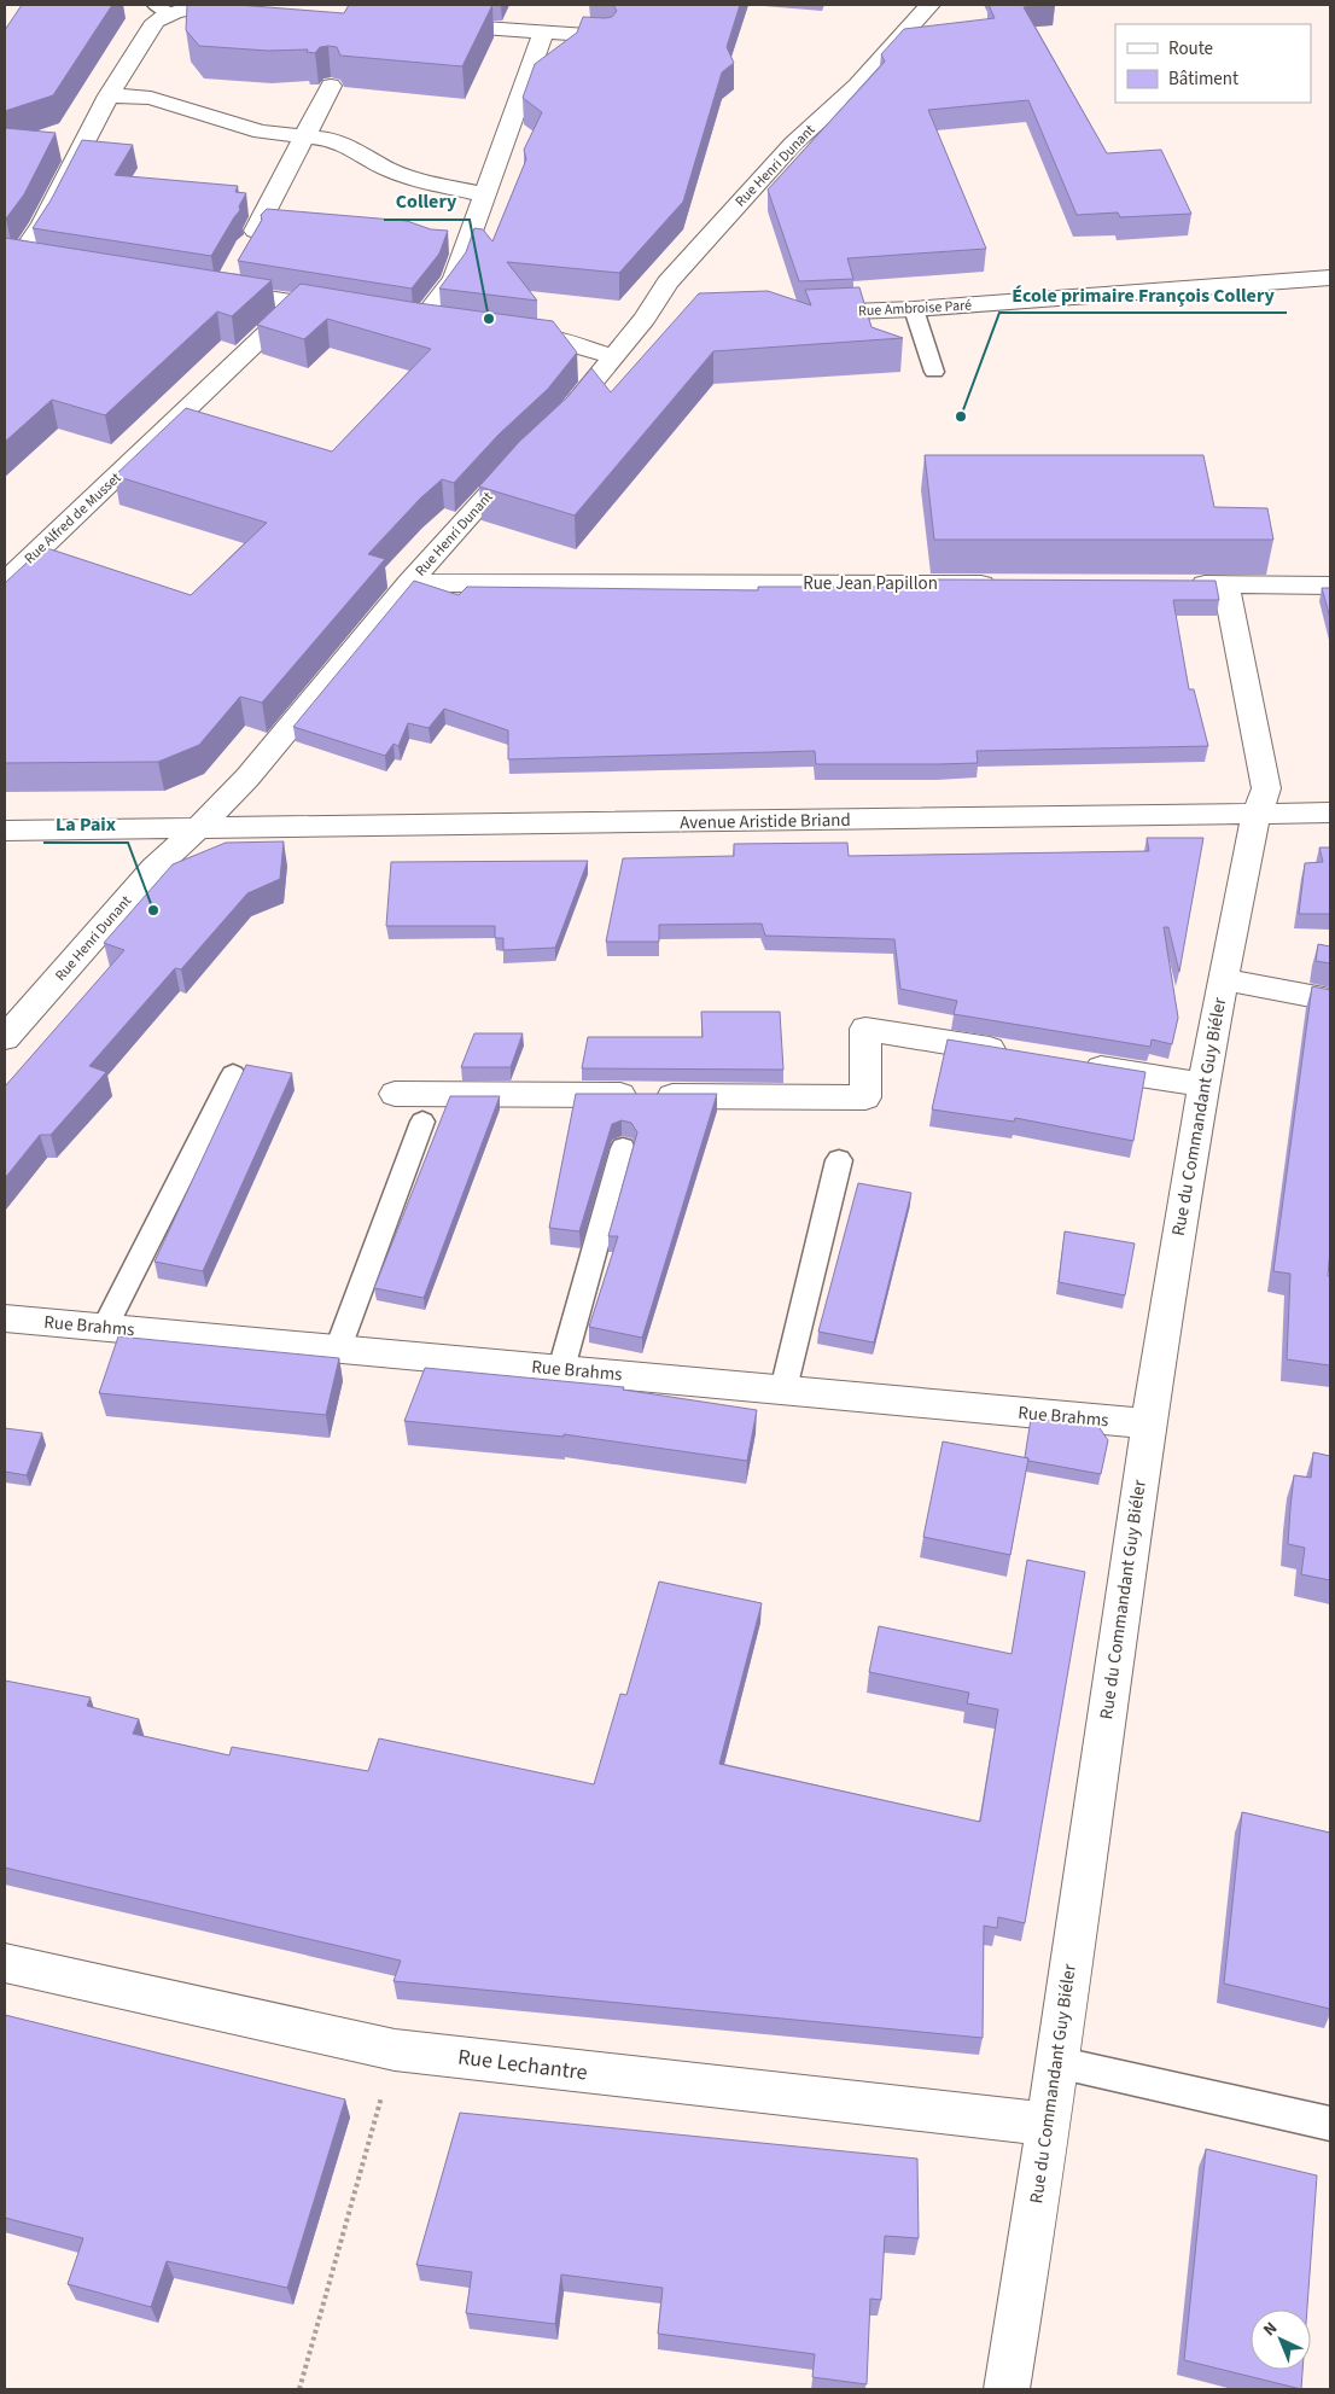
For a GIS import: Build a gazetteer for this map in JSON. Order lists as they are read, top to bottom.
{
  "streets": {
    "street": [
      "Rue Henri Dunant",
      "Rue Ambroise Paré",
      "Rue Alfred de Musset",
      "Rue Jean Papillon",
      "Avenue Aristide Briand",
      "Rue du Commandant Guy Biéler",
      "Rue Brahms",
      "Rue Lechantre"
    ]
  },
  "crossings": [
    ["Rue Henri Dunant", "Rue Jean Papillon"],
    ["Rue Henri Dunant", "Avenue Aristide Briand"],
    ["Avenue Aristide Briand", "Rue du Commandant Guy Biéler"],
    ["Rue du Commandant Guy Biéler", "Rue Brahms"],
    ["Rue du Commandant Guy Biéler", "Rue Lechantre"]
  ],
  "places": ["Collery", "École primaire François Collery", "La Paix"],
  "legend": ["Route", "Bâtiment"],
  "north": "top left"
}
